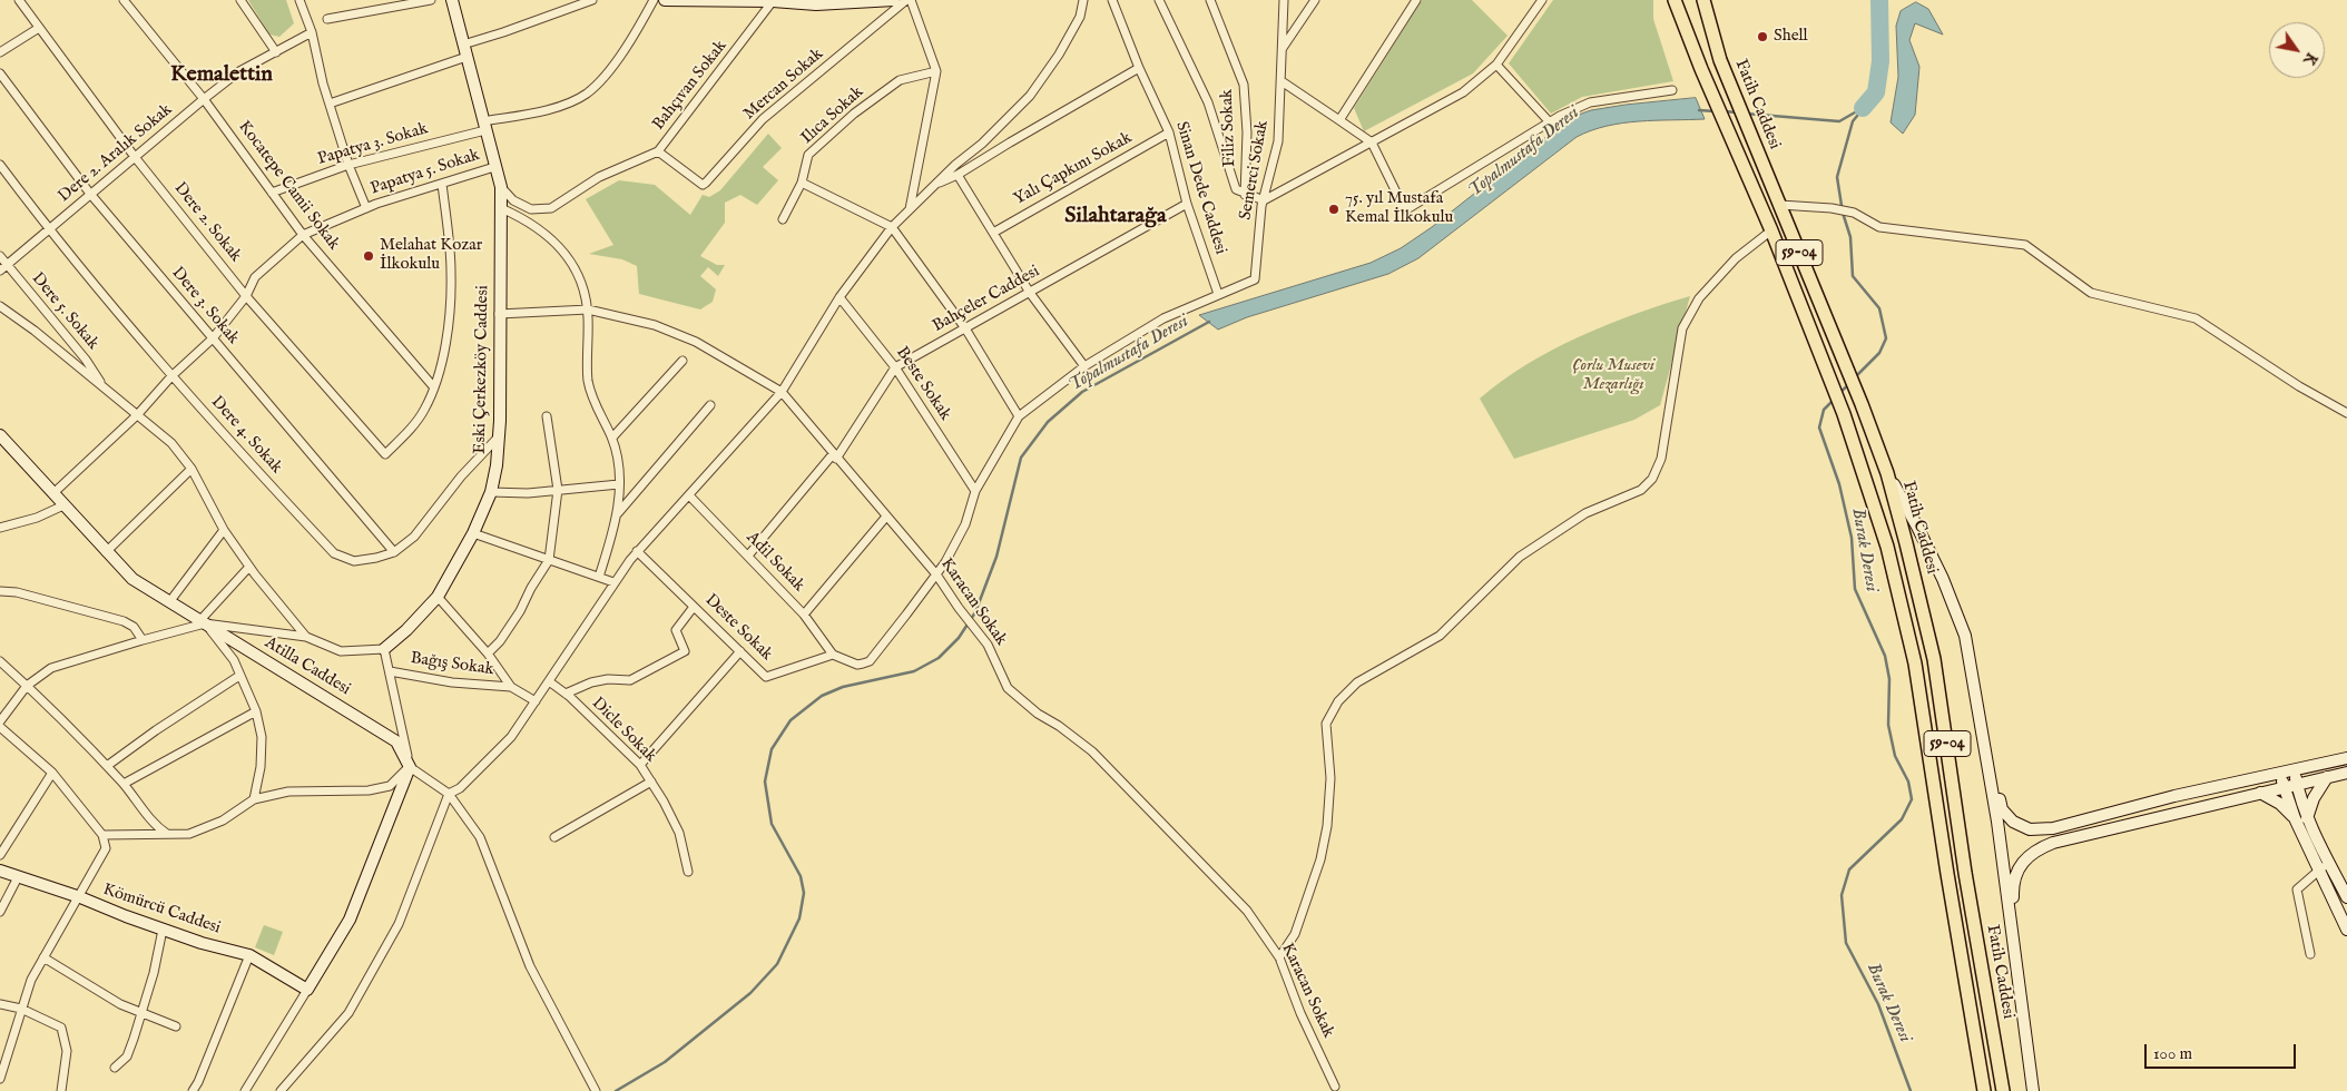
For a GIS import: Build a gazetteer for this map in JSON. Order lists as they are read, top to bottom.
{
  "streets": {
    "main road": ["Fatih Caddesi", "59-04"],
    "street": [
      "Mercan Sokak",
      "Bahçıvan Sokak",
      "Ilıca Sokak",
      "Filiz Sokak",
      "Papatya 3. Sokak",
      "Dere 2. Aralık Sokak",
      "Yalı Çapkını Sokak",
      "Semerci Sokak",
      "Papatya 5. Sokak",
      "Kocatepe Camii Sokak",
      "Sinan Dede Caddesi",
      "Dere 2. Sokak",
      "Bahçeler Caddesi",
      "Dere 3. Sokak",
      "Dere 5. Sokak",
      "Eski Çerkezköy Caddesi",
      "Beste Sokak",
      "Dere 4. Sokak",
      "Adil Sokak",
      "Karacan Sokak",
      "Deste Sokak",
      "Bağış Sokak",
      "Atilla Caddesi",
      "Dicle Sokak",
      "Kömürcü Caddesi"
    ]
  },
  "crossings": [
    ["Mercan Sokak", "Bahçıvan Sokak"],
    ["Bahçıvan Sokak", "Eski Çerkezköy Caddesi"],
    ["Papatya 3. Sokak", "Kocatepe Camii Sokak"],
    ["Papatya 3. Sokak", "Eski Çerkezköy Caddesi"],
    ["Dere 2. Aralık Sokak", "Kocatepe Camii Sokak"],
    ["Dere 2. Aralık Sokak", "Dere 2. Sokak"],
    ["Dere 2. Aralık Sokak", "Dere 3. Sokak"],
    ["Dere 2. Aralık Sokak", "Dere 5. Sokak"],
    ["Dere 2. Aralık Sokak", "Dere 4. Sokak"],
    ["Yalı Çapkını Sokak", "Sinan Dede Caddesi"],
    ["Semerci Sokak", "Sinan Dede Caddesi"],
    ["Papatya 5. Sokak", "Kocatepe Camii Sokak"],
    ["Papatya 5. Sokak", "Eski Çerkezköy Caddesi"],
    ["Kocatepe Camii Sokak", "Dere 2. Sokak"],
    ["Sinan Dede Caddesi", "Bahçeler Caddesi"],
    ["Bahçeler Caddesi", "Beste Sokak"],
    ["Bahçeler Caddesi", "Adil Sokak"],
    ["Bahçeler Caddesi", "Karacan Sokak"],
    ["Dere 3. Sokak", "Dere 4. Sokak"],
    ["Eski Çerkezköy Caddesi", "Dere 4. Sokak"],
    ["Eski Çerkezköy Caddesi", "Karacan Sokak"],
    ["Adil Sokak", "Deste Sokak"]
  ],
  "districts": ["Kemalettin", "Silahtarağa"],
  "water": ["Topalmustafa Deresi", "Burak Deresi"],
  "parks": ["Çorlu Musevi Mezarlığı"],
  "places": ["Shell", "75. yıl Mustafa Kemal İlkokulu", "Melahat Kozar İlkokulu"],
  "scale_bar": "100 m",
  "north": "bottom right"
}
